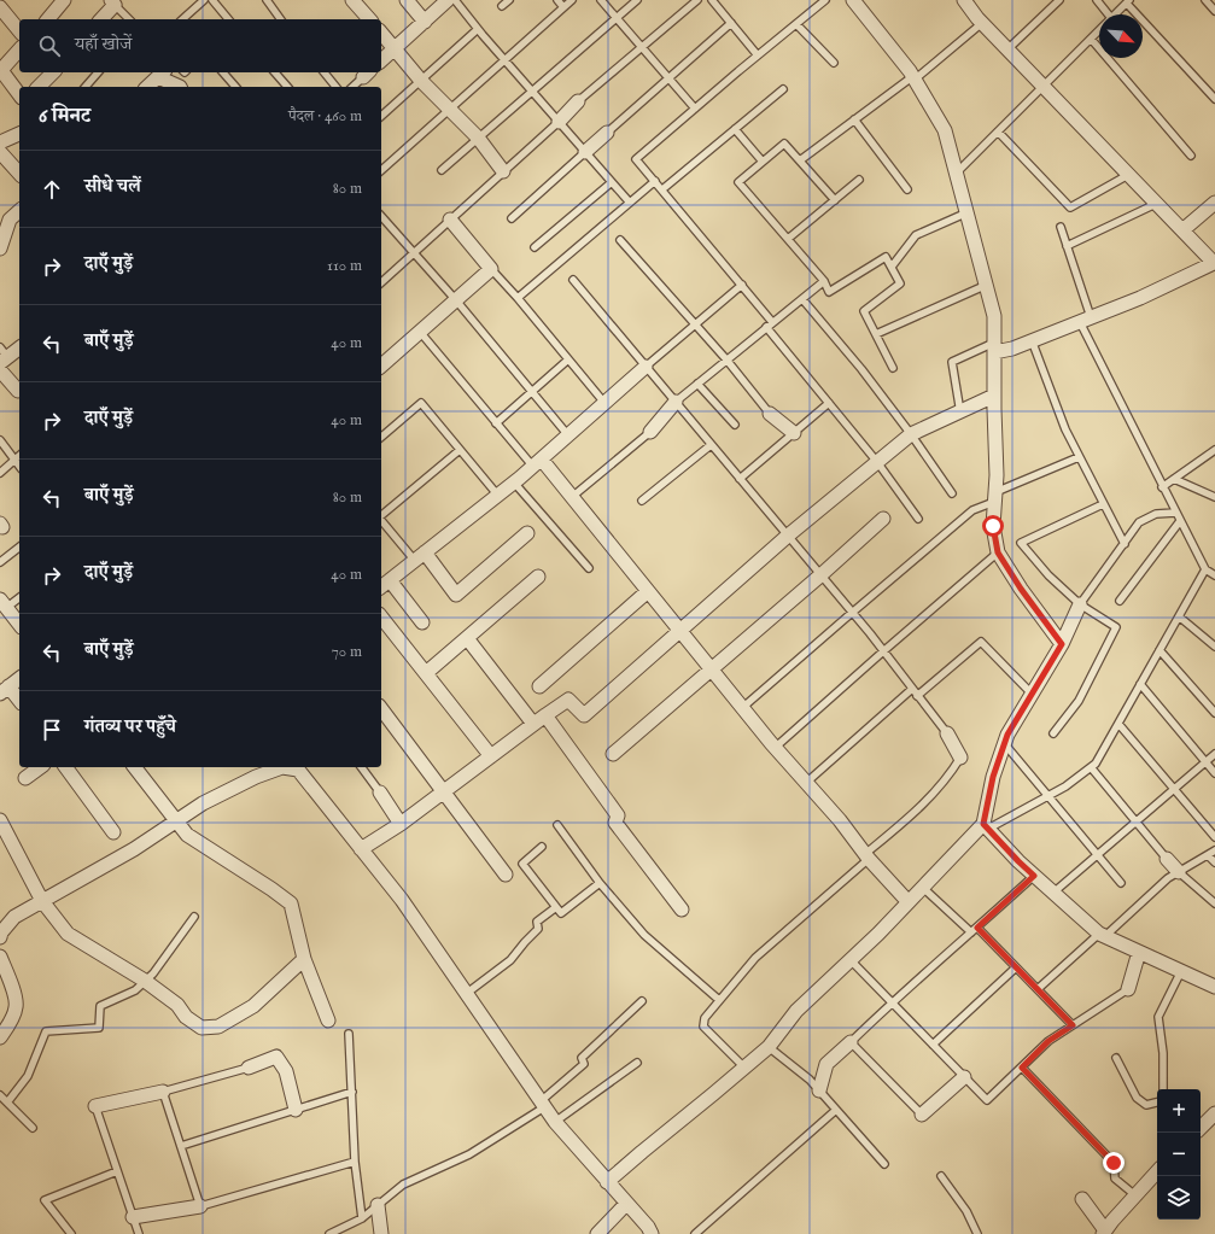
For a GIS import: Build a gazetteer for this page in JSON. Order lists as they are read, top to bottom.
{
  "north": "bottom right",
  "page": {
    "search": "यहाँ खोजें",
    "heading": ["6 मिनट", "पैदल · 460 m"],
    "list": [
      ["सीधे चलें", "80 m"],
      ["दाएँ मुड़ें", "110 m"],
      ["बाएँ मुड़ें", "40 m"],
      ["दाएँ मुड़ें", "40 m"],
      ["बाएँ मुड़ें", "80 m"],
      ["दाएँ मुड़ें", "40 m"],
      ["बाएँ मुड़ें", "70 m"],
      "गंतव्य पर पहुँचे"
    ],
    "map_buttons": ["+", "−"]
  }
}
